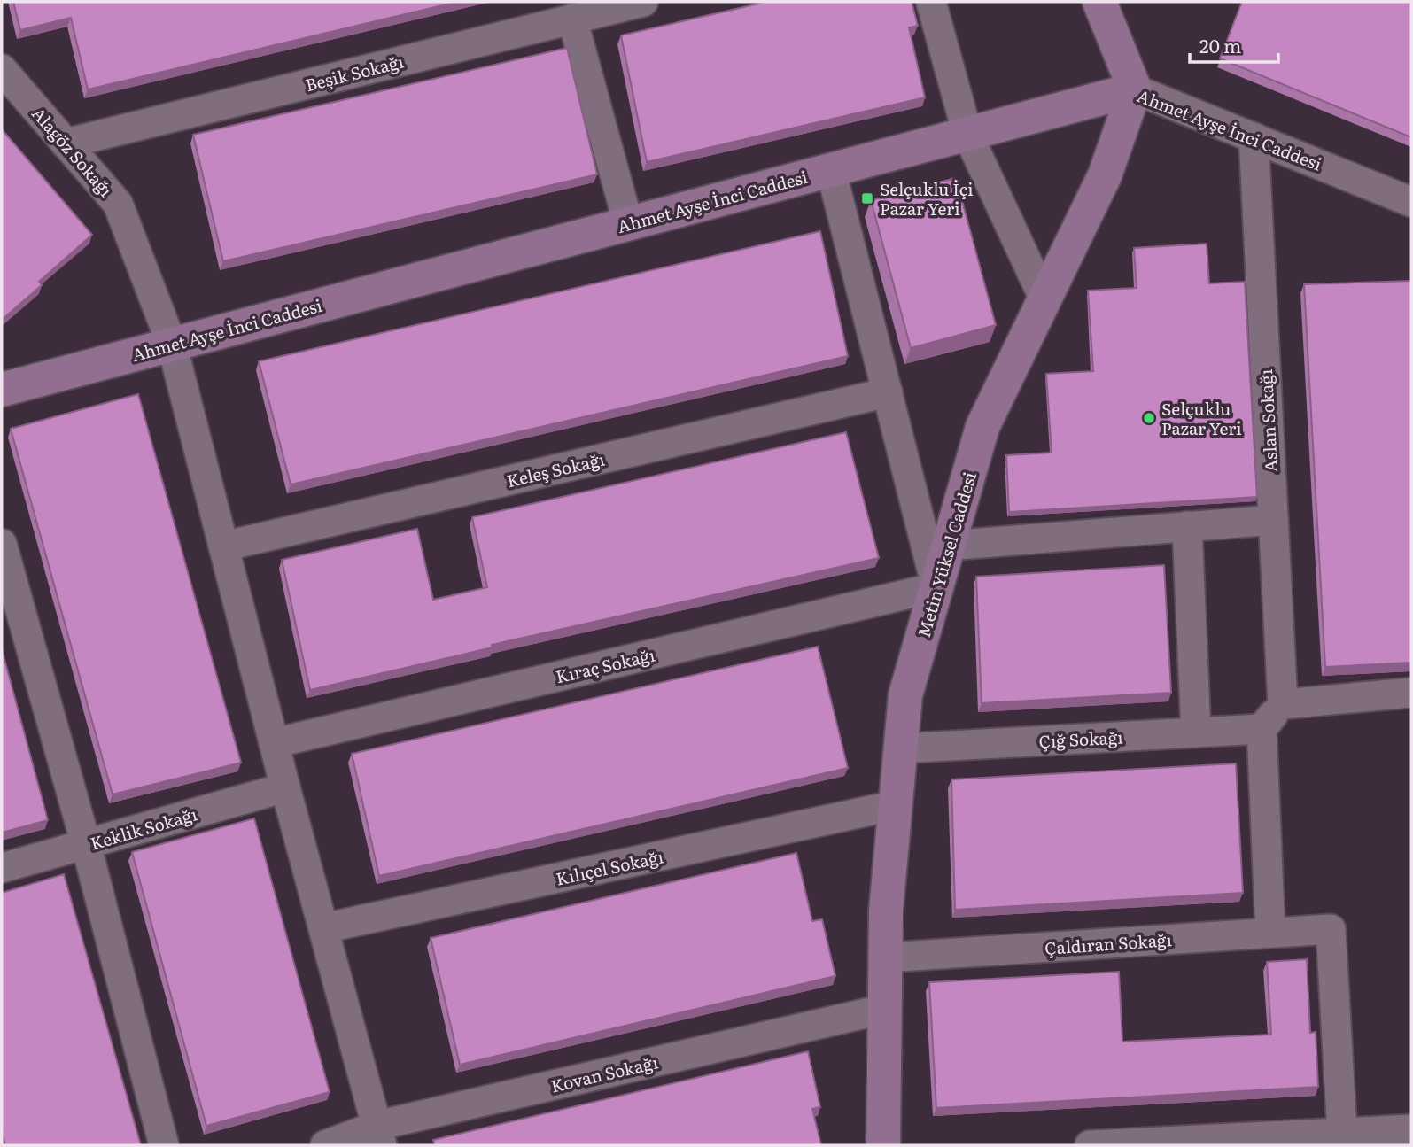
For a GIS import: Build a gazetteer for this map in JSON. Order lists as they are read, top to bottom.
{
  "streets": {
    "street": [
      "Beşik Sokağı",
      "Ahmet Ayşe İnci Caddesi",
      "Alagöz Sokağı",
      "Aslan Sokağı",
      "Keleş Sokağı",
      "Metin Yüksel Caddesi",
      "Kıraç Sokağı",
      "Çığ Sokağı",
      "Keklik Sokağı",
      "Kılıçel Sokağı",
      "Çaldıran Sokağı",
      "Kovan Sokağı"
    ]
  },
  "crossings": [
    ["Beşik Sokağı", "Alagöz Sokağı"],
    ["Ahmet Ayşe İnci Caddesi", "Alagöz Sokağı"],
    ["Ahmet Ayşe İnci Caddesi", "Aslan Sokağı"],
    ["Ahmet Ayşe İnci Caddesi", "Metin Yüksel Caddesi"],
    ["Alagöz Sokağı", "Keleş Sokağı"],
    ["Alagöz Sokağı", "Kıraç Sokağı"],
    ["Alagöz Sokağı", "Keklik Sokağı"],
    ["Alagöz Sokağı", "Kılıçel Sokağı"],
    ["Alagöz Sokağı", "Kovan Sokağı"],
    ["Metin Yüksel Caddesi", "Kıraç Sokağı"],
    ["Metin Yüksel Caddesi", "Çığ Sokağı"],
    ["Metin Yüksel Caddesi", "Kılıçel Sokağı"],
    ["Metin Yüksel Caddesi", "Çaldıran Sokağı"],
    ["Metin Yüksel Caddesi", "Kovan Sokağı"]
  ],
  "places": {
    "transit": ["Selçuklu İçi Pazar Yeri"],
    "other": ["Selçuklu Pazar Yeri"]
  },
  "scale_bar": "20 m"
}
